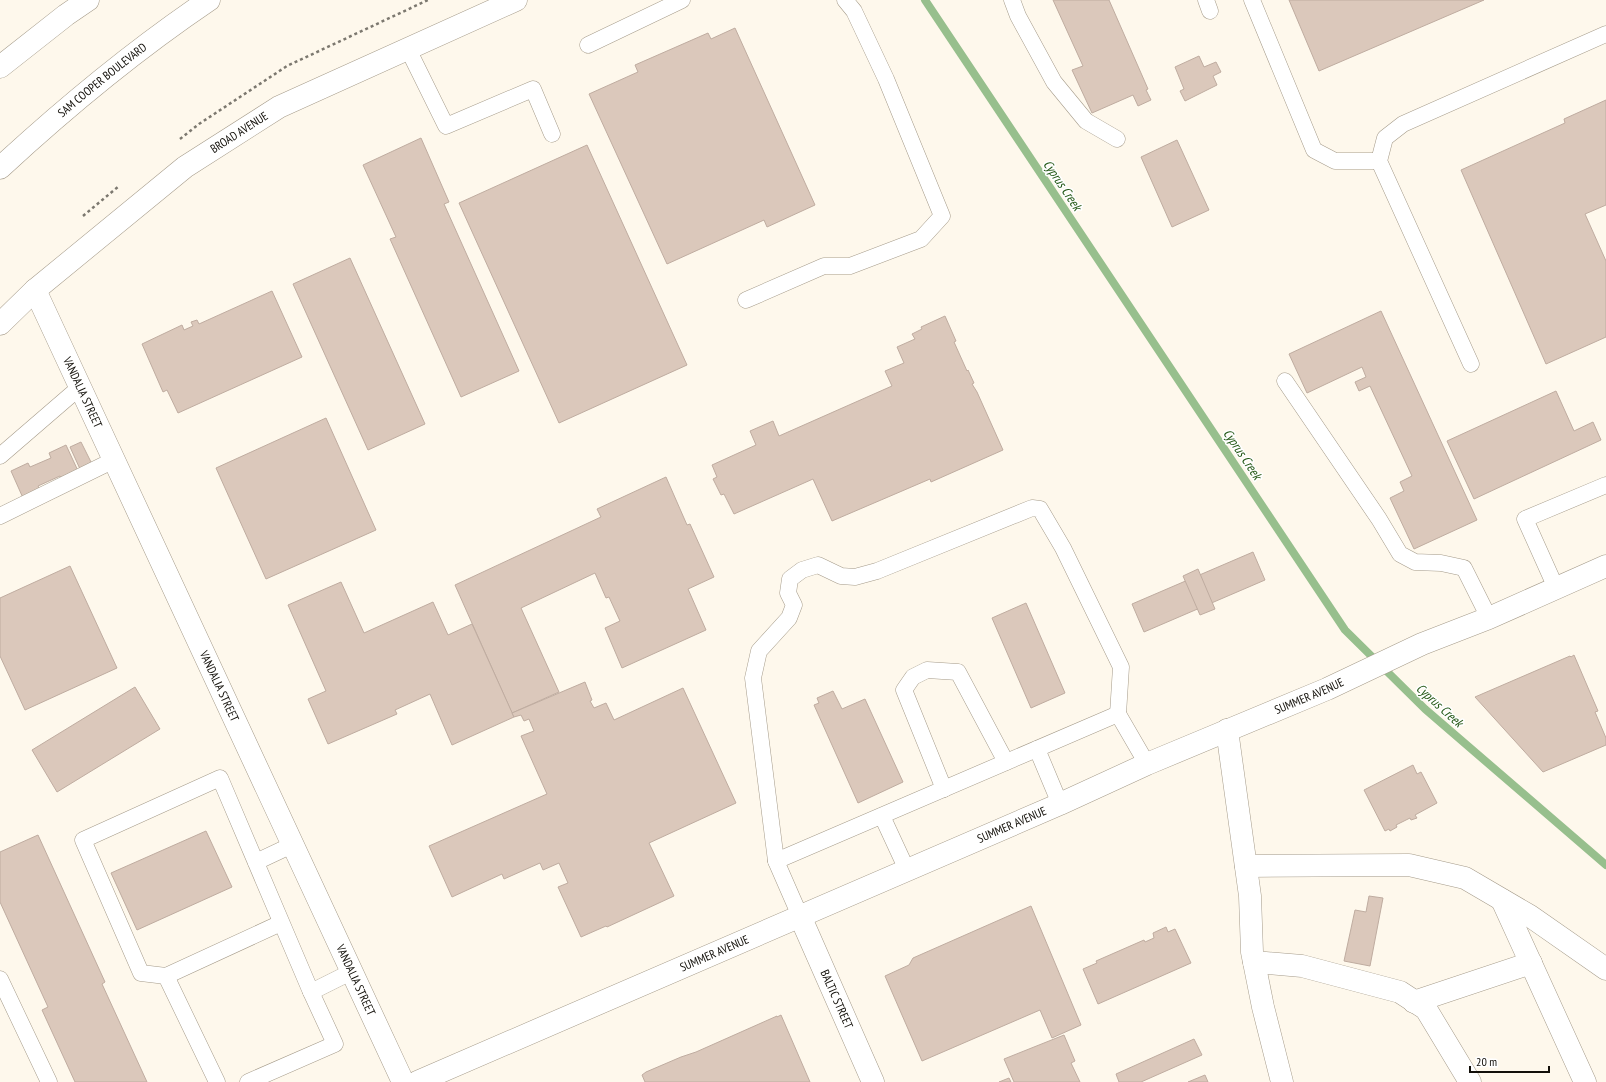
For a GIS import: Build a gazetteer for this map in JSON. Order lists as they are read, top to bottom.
{
  "streets": {
    "street": [
      "SAM COOPER BOULEVARD",
      "BROAD AVENUE",
      "VANDALIA STREET",
      "SUMMER AVENUE",
      "BALTIC STREET"
    ]
  },
  "crossings": [
    ["BROAD AVENUE", "VANDALIA STREET"],
    ["SUMMER AVENUE", "BALTIC STREET"]
  ],
  "water": ["Cyprus Creek"],
  "scale_bar": "20 m"
}
